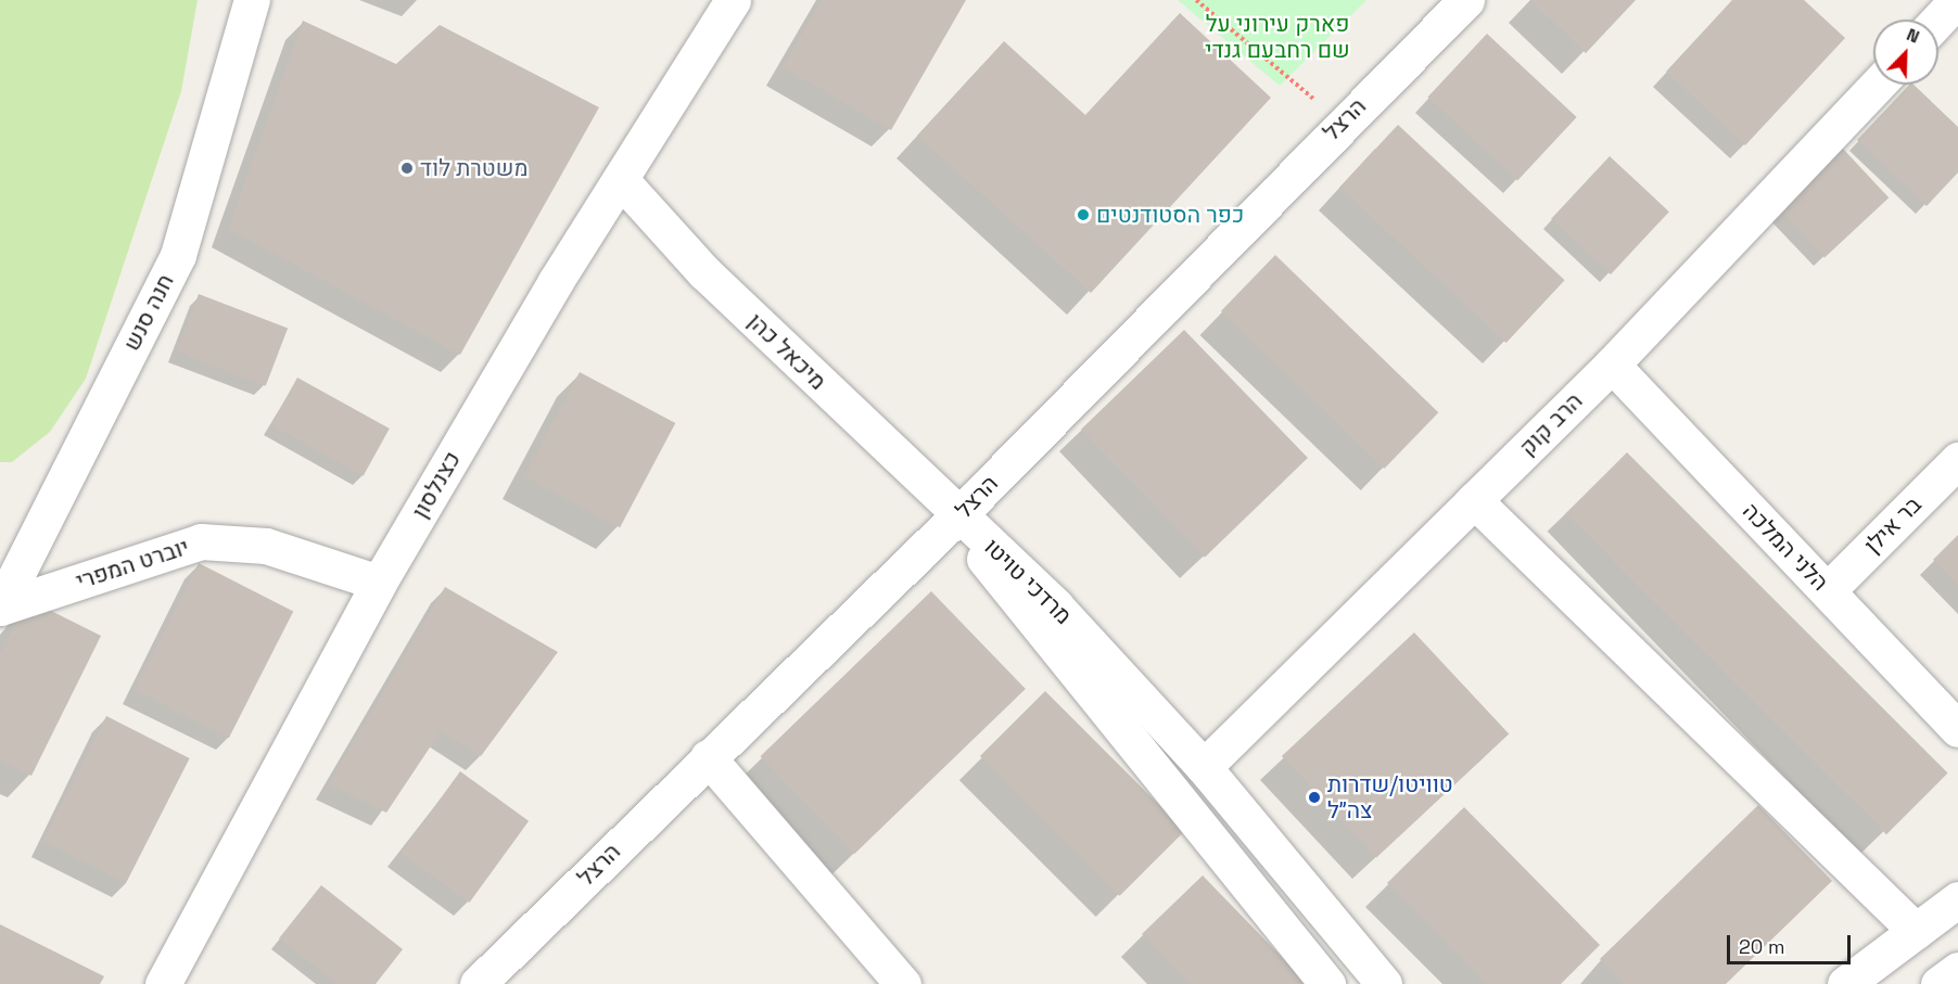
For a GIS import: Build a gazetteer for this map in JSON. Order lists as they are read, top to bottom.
{
  "streets": {
    "street": [
      "הרצל",
      "חנה סנש",
      "מיכאל כהן",
      "הרב קוק",
      "כצנלסון",
      "בר אילן",
      "הלני המלכה",
      "יוברט המפרי",
      "מרדכי טויטו"
    ]
  },
  "crossings": [
    ["הרצל", "מיכאל כהן"],
    ["הרצל", "מרדכי טויטו"],
    ["חנה סנש", "יוברט המפרי"],
    ["מיכאל כהן", "כצנלסון"],
    ["מיכאל כהן", "מרדכי טויטו"],
    ["הרב קוק", "הלני המלכה"],
    ["הרב קוק", "מרדכי טויטו"],
    ["כצנלסון", "יוברט המפרי"],
    ["בר אילן", "הלני המלכה"]
  ],
  "parks": ["פארק עירוני על שם רחבעם גנדי"],
  "places": ["משטרת לוד", "כפר הסטודנטים", "טוויטו/שדרות צה״ל"],
  "scale_bar": "20 m",
  "north": "top right"
}
